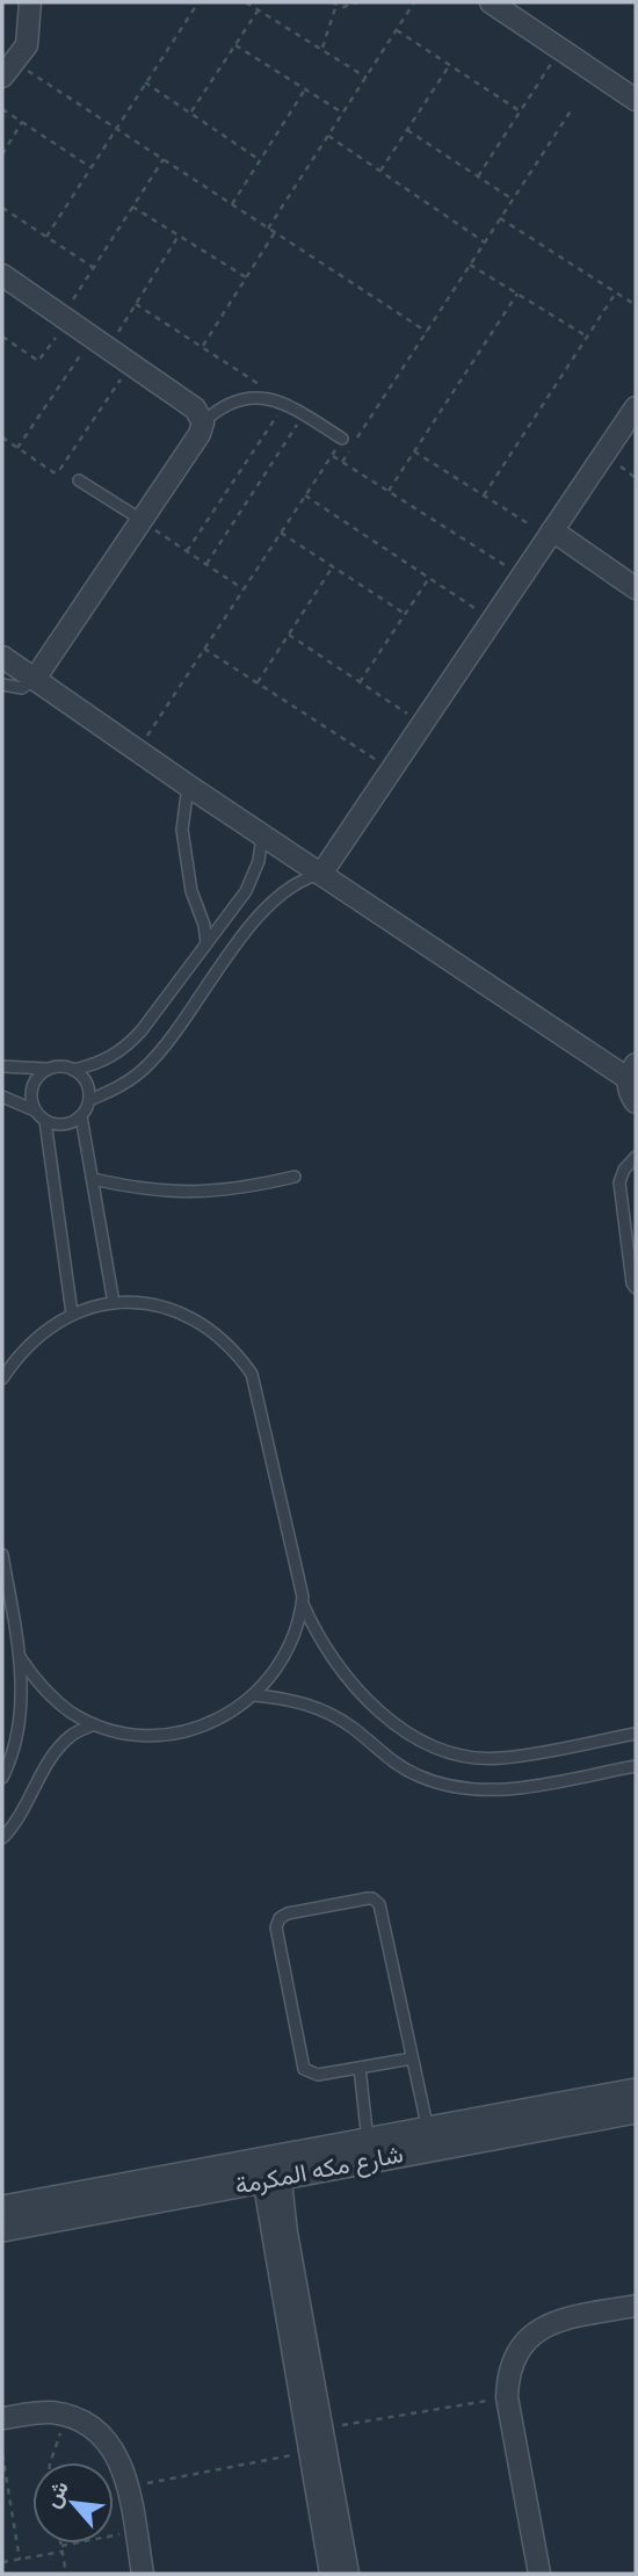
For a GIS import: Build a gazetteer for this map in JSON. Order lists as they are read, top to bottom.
{
  "streets": {
    "street": ["شارع مكه المكرمة"]
  },
  "north": "top left"
}
